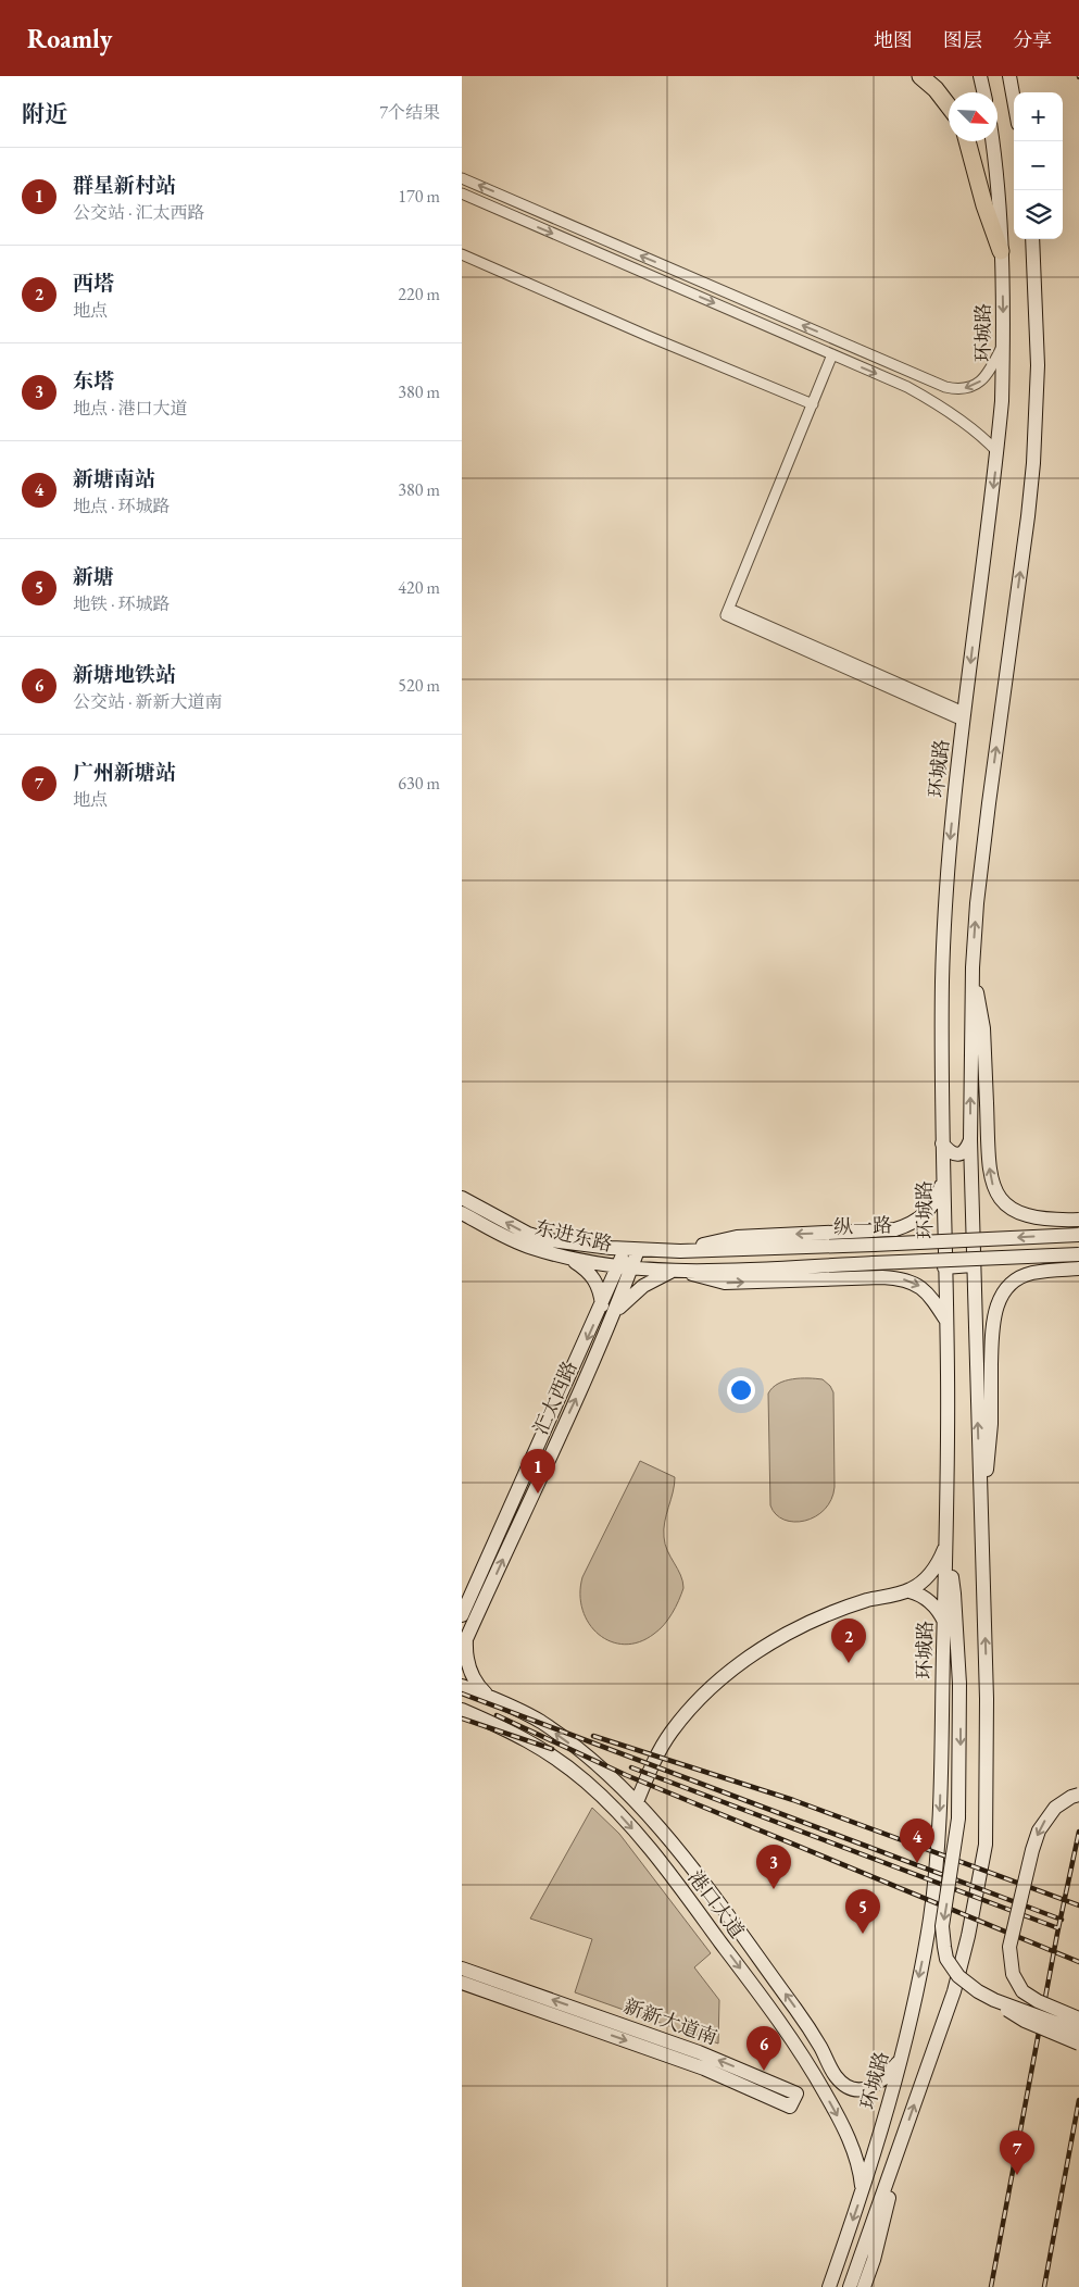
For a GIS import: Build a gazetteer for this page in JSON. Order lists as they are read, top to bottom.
{
  "streets": {
    "main road": [
      "环城路",
      "纵一路",
      "东进东路",
      "汇太西路",
      "港口大道",
      "新新大道南"
    ]
  },
  "crossings": [
    ["环城路", "港口大道"],
    ["纵一路", "东进东路"],
    ["东进东路", "汇太西路"]
  ],
  "north": "bottom right",
  "page": {
    "header": "Roamly",
    "nav": ["地图", "图层", "分享"],
    "heading": ["附近", "7个结果"],
    "map_buttons": ["+", "−"],
    "list": [
      {
        "mark": "1",
        "name": "群星新村站",
        "note": "公交站 · 汇太西路",
        "value": "170 m"
      },
      {
        "mark": "2",
        "name": "西塔",
        "note": "地点",
        "value": "220 m"
      },
      {
        "mark": "3",
        "name": "东塔",
        "note": "地点 · 港口大道",
        "value": "380 m"
      },
      {
        "mark": "4",
        "name": "新塘南站",
        "note": "地点 · 环城路",
        "value": "380 m"
      },
      {
        "mark": "5",
        "name": "新塘",
        "note": "地铁 · 环城路",
        "value": "420 m"
      },
      {
        "mark": "6",
        "name": "新塘地铁站",
        "note": "公交站 · 新新大道南",
        "value": "520 m"
      },
      {
        "mark": "7",
        "name": "广州新塘站",
        "note": "地点",
        "value": "630 m"
      }
    ],
    "pins": [
      "1",
      "2",
      "4",
      "3",
      "5",
      "6",
      "7"
    ]
  }
}
